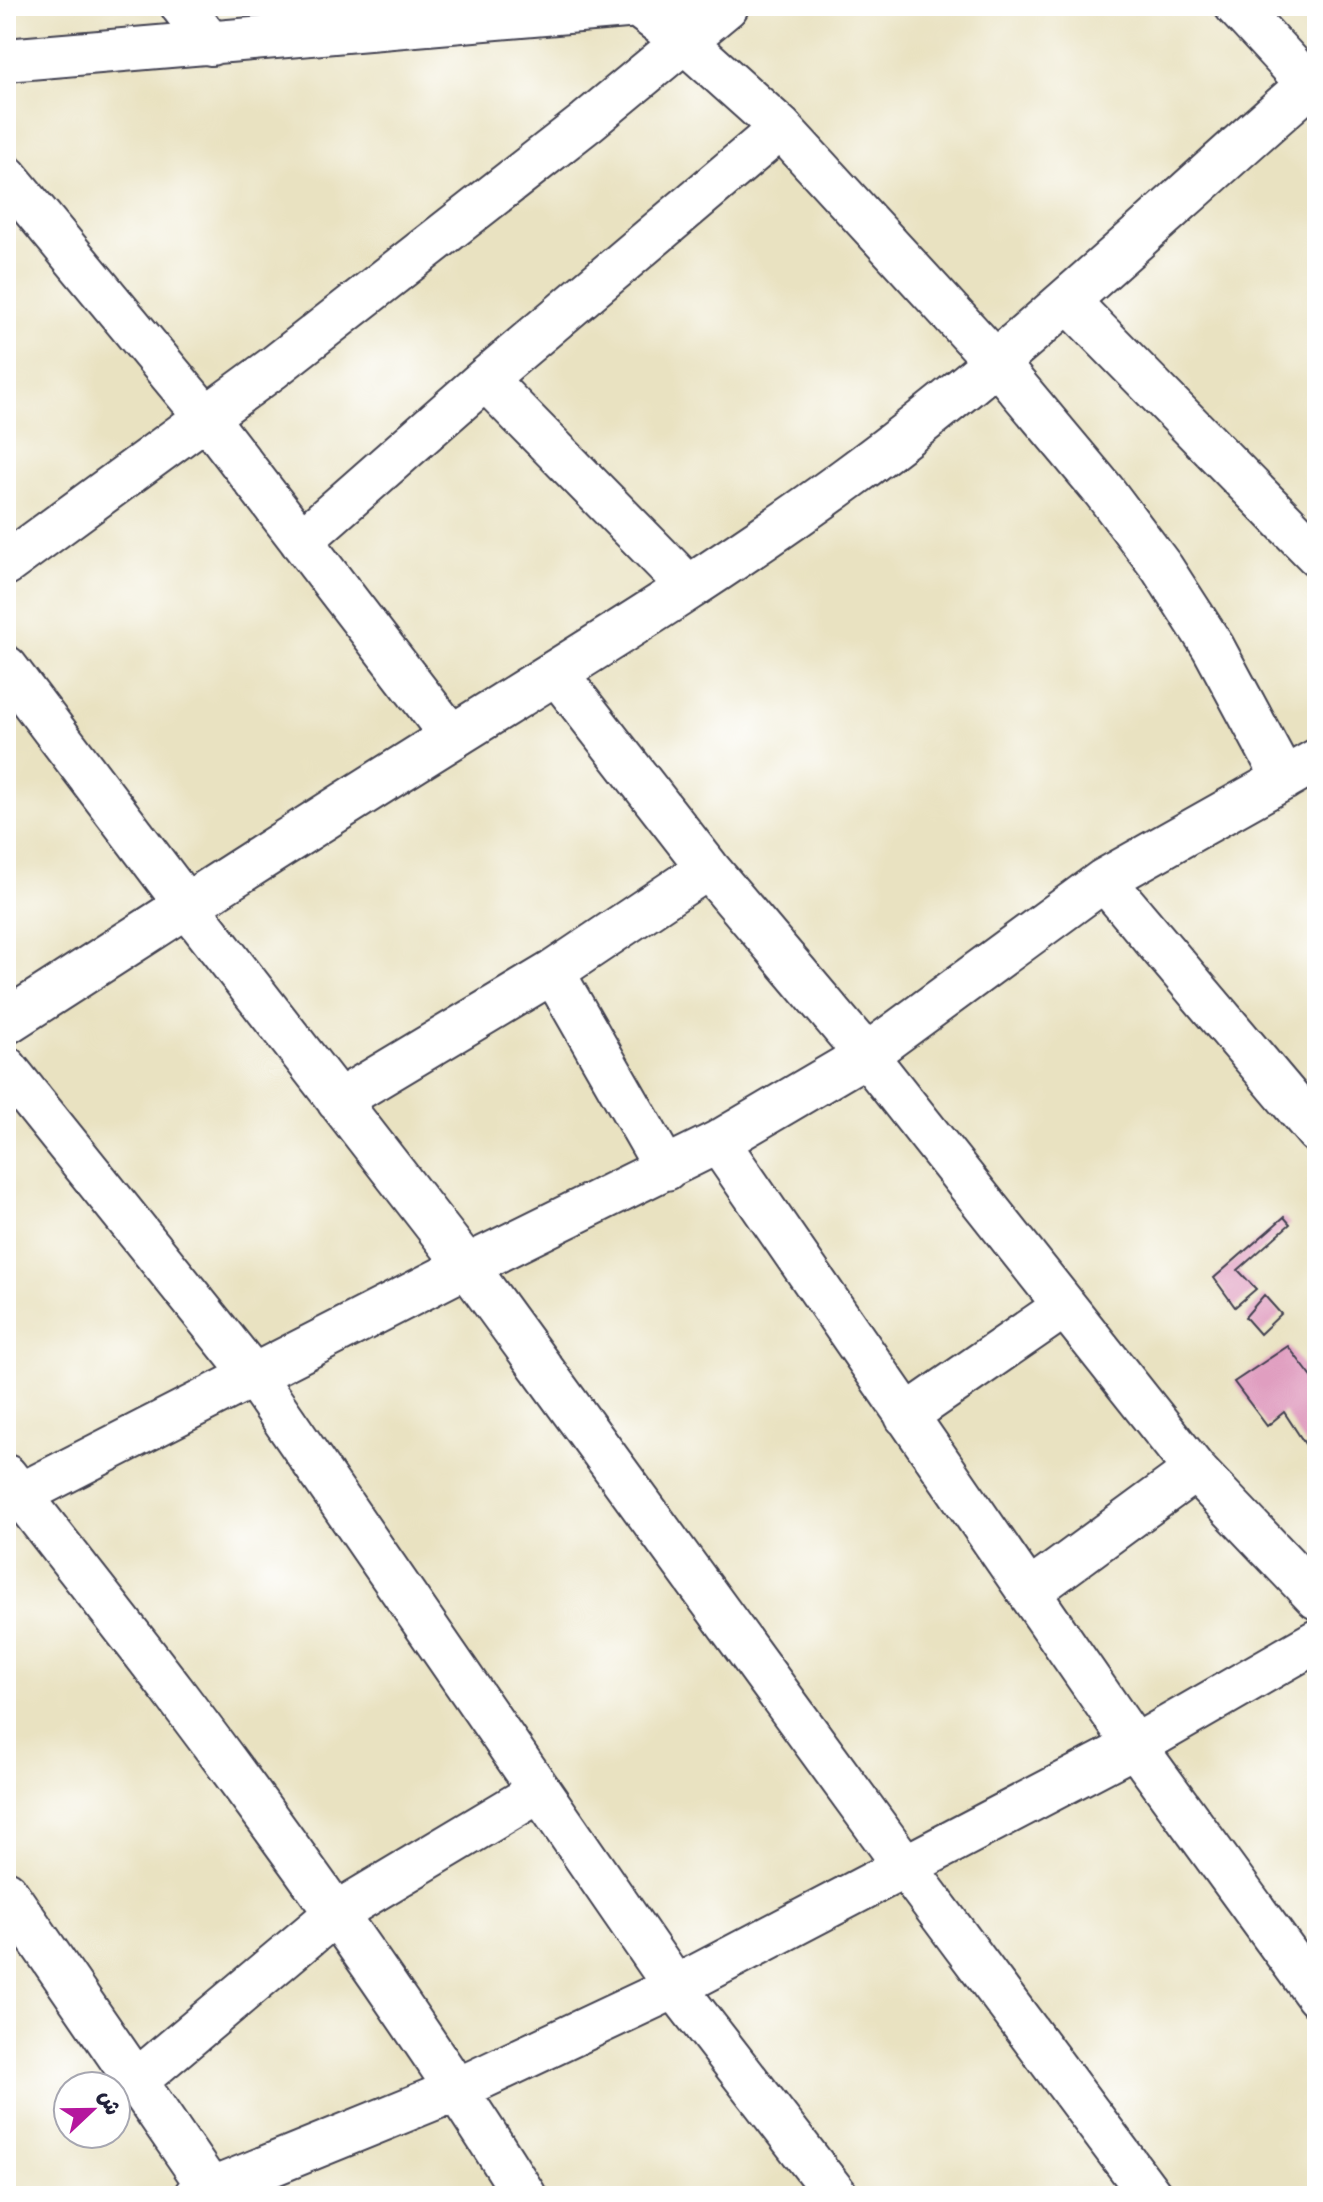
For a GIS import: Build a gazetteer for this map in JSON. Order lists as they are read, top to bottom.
{
  "north": "right"
}
